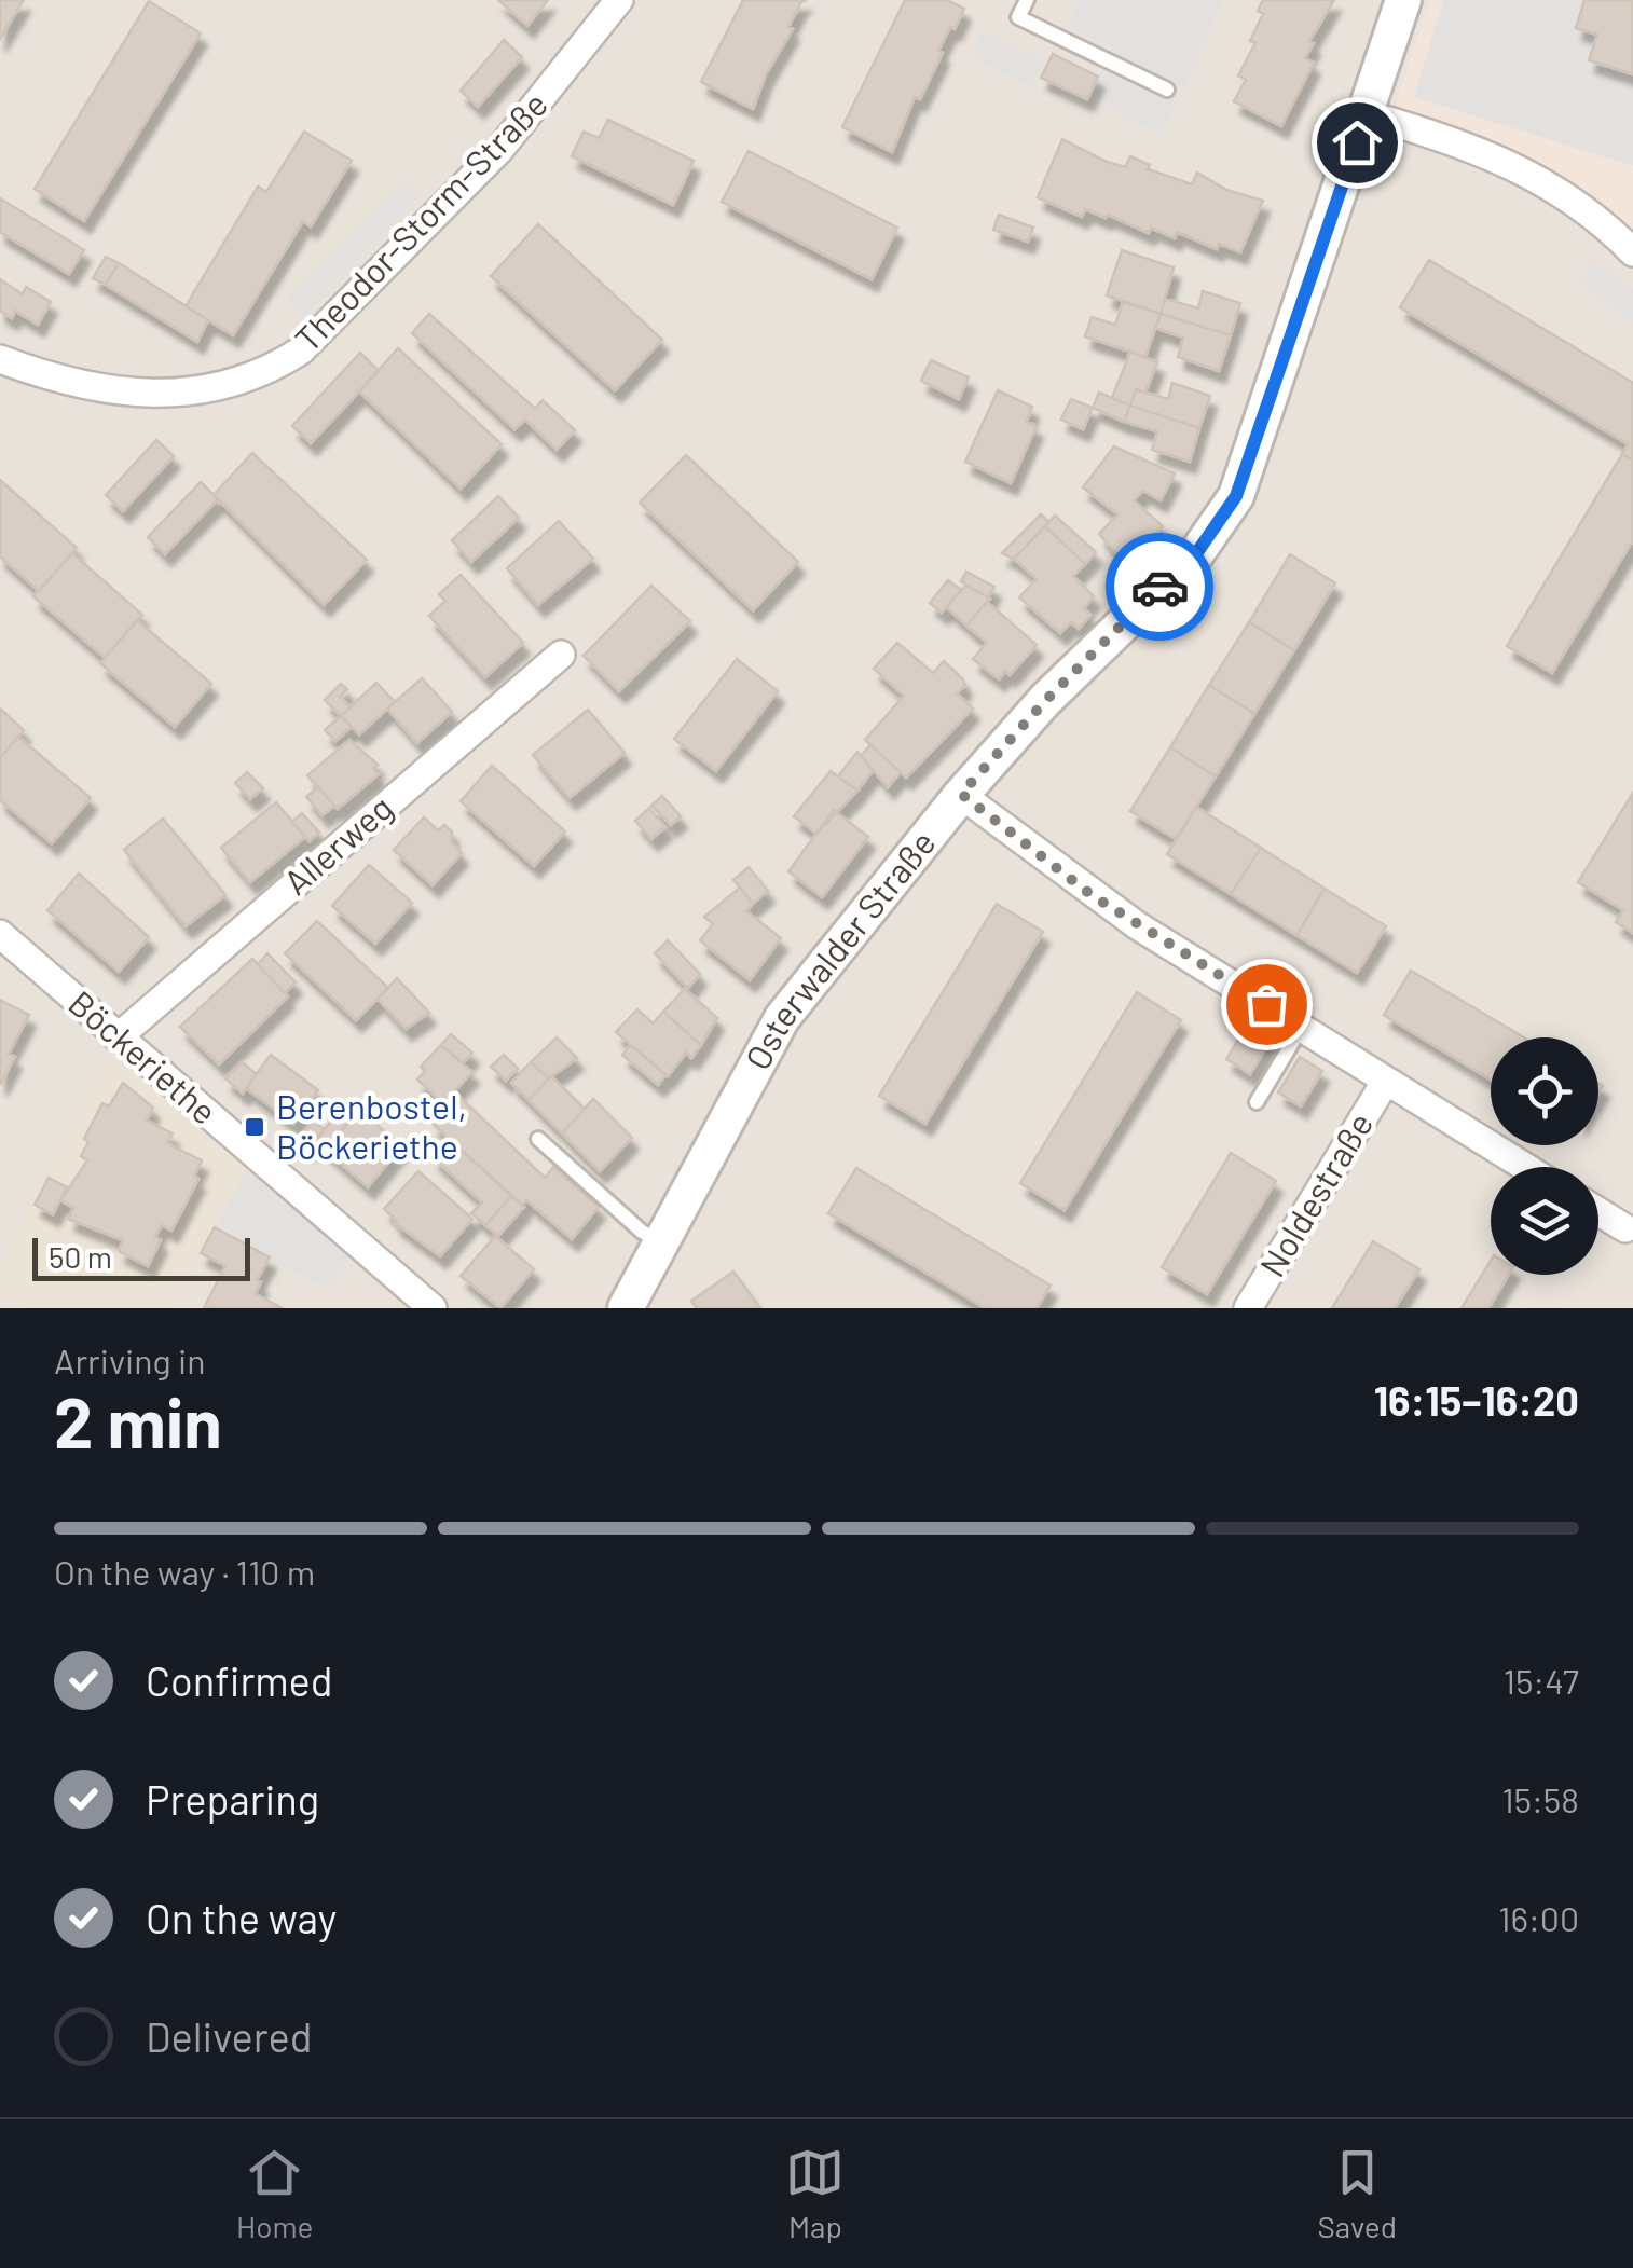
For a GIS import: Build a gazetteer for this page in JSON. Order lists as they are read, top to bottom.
{
  "streets": {
    "street": [
      "Theodor-Storm-Straße",
      "Allerweg",
      "Osterwalder Straße",
      "Böckeriethe",
      "Noldestraße"
    ]
  },
  "crossings": [
    ["Allerweg", "Böckeriethe"]
  ],
  "places": {
    "transit": ["Berenbostel, Böckeriethe"]
  },
  "scale_bar": "50 m",
  "page": {
    "scale": "50 m",
    "heading": ["2 min", "Arriving in", "16:15–16:20"],
    "bar": "On the way · 110 m",
    "list": [
      ["Confirmed", "15:47"],
      ["Preparing", "15:58"],
      ["On the way", "16:00"],
      "Delivered"
    ],
    "tabs": ["Home", "Map", "Saved"]
  }
}
